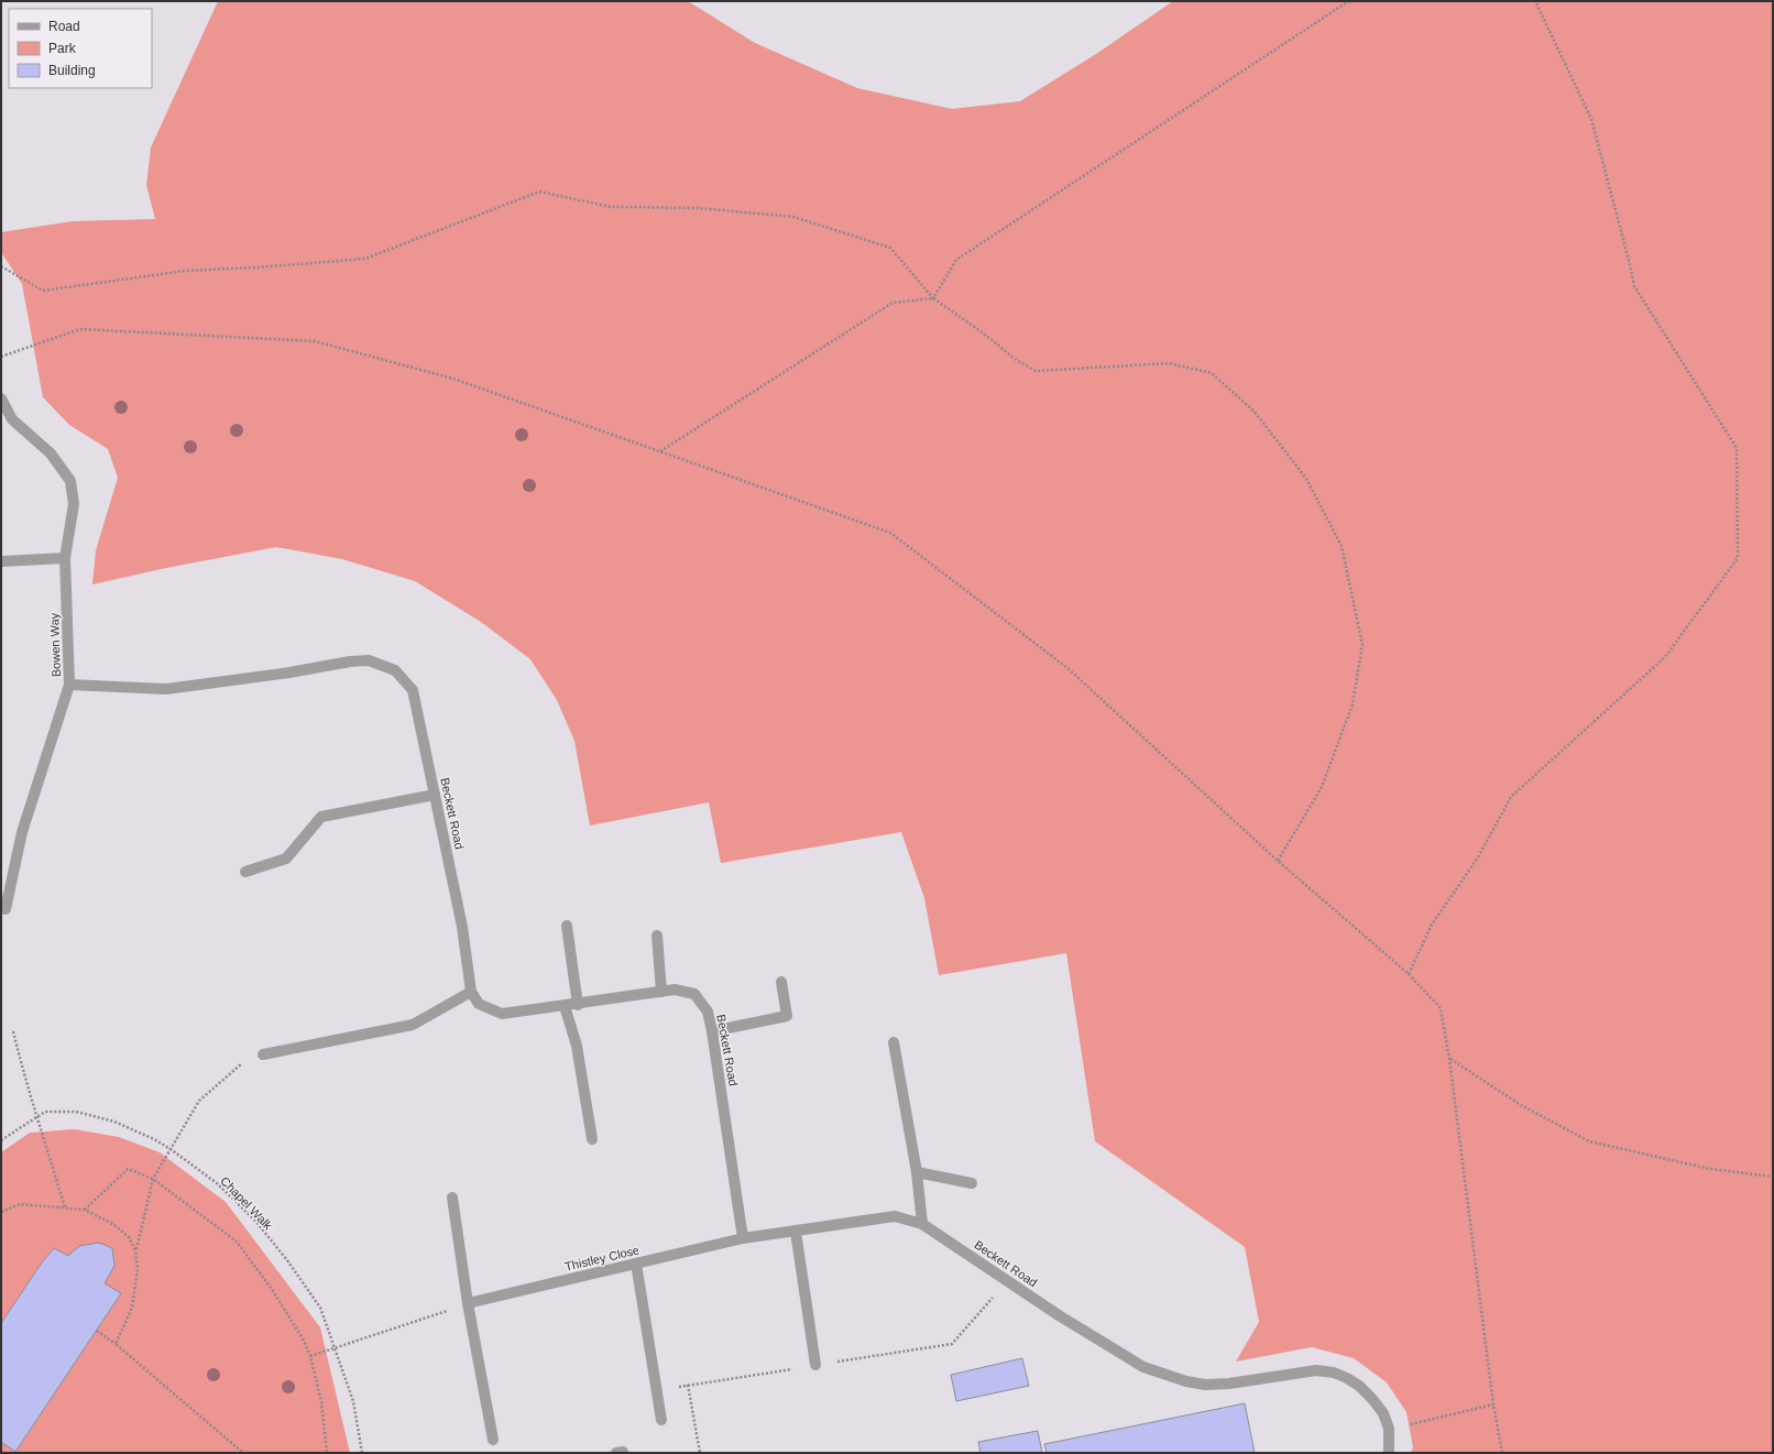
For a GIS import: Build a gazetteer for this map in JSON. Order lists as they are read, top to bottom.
{
  "streets": {
    "street": ["Bowen Way", "Beckett Road", "Thistley Close"],
    "path": ["Chapel Walk"]
  },
  "crossings": [
    ["Bowen Way", "Beckett Road"],
    ["Beckett Road", "Thistley Close"]
  ],
  "legend": ["Road", "Park", "Building"]
}
